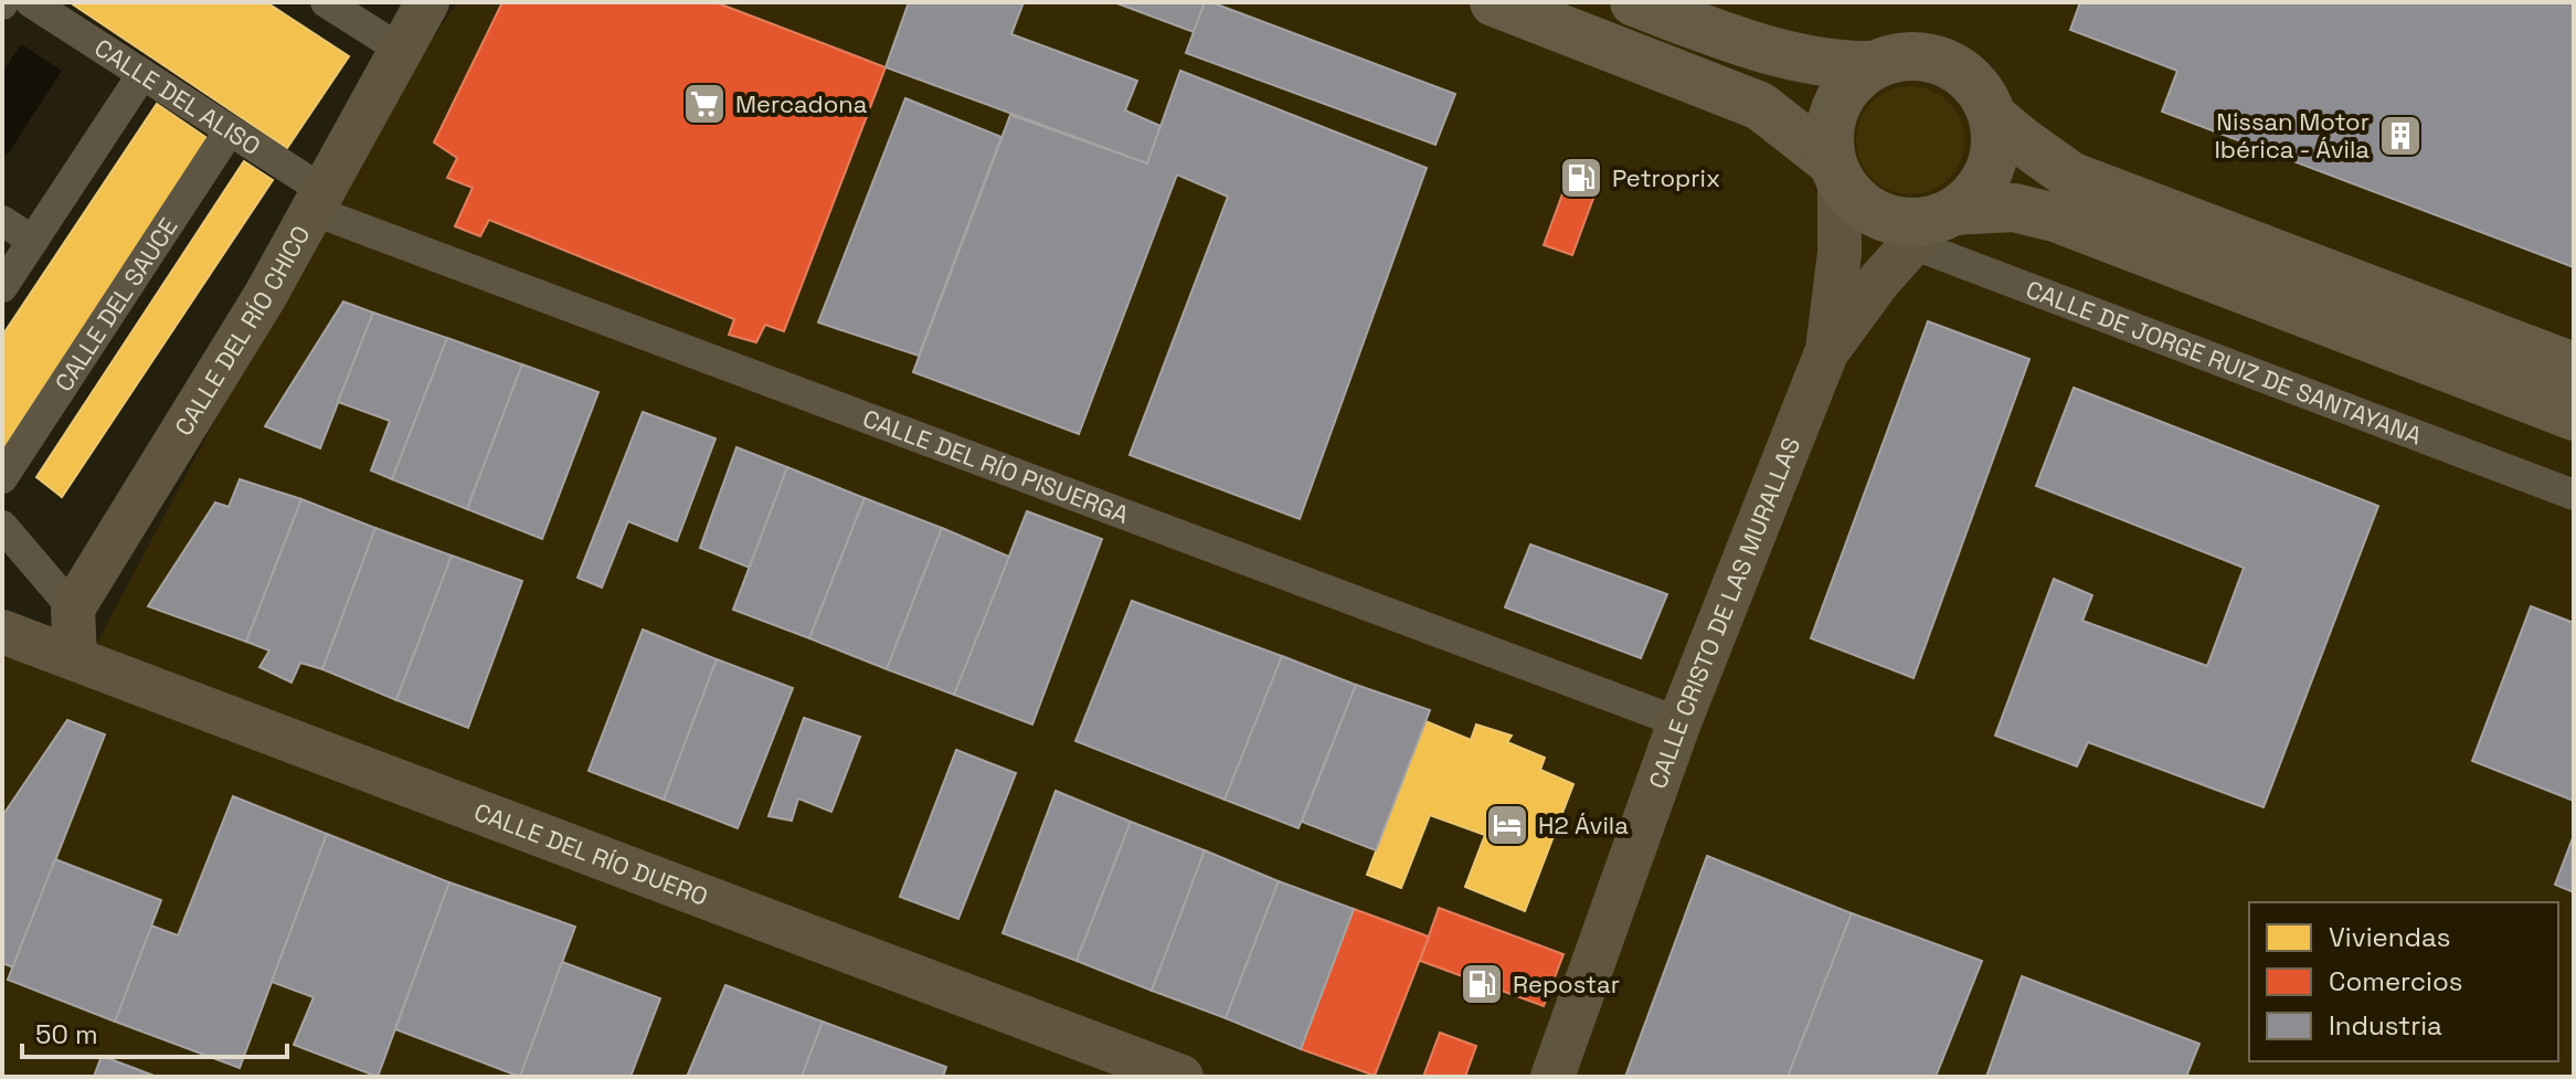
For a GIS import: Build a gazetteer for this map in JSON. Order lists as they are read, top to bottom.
{
  "streets": {
    "highway": ["CALLE DE JORGE RUIZ DE SANTAYANA"],
    "street": [
      "CALLE DEL ALISO",
      "CALLE DEL SAUCE",
      "CALLE DEL RÍO CHICO",
      "CALLE DEL RÍO PISUERGA",
      "CALLE CRISTO DE LAS MURALLAS",
      "CALLE DEL RÍO DUERO"
    ]
  },
  "crossings": [
    ["CALLE DEL ALISO", "CALLE DEL SAUCE"],
    ["CALLE DEL ALISO", "CALLE DEL RÍO CHICO"],
    ["CALLE DEL ALISO", "CALLE DEL RÍO PISUERGA"],
    ["CALLE DEL RÍO CHICO", "CALLE DEL RÍO PISUERGA"],
    ["CALLE DE JORGE RUIZ DE SANTAYANA", "CALLE CRISTO DE LAS MURALLAS"],
    ["CALLE DEL RÍO PISUERGA", "CALLE CRISTO DE LAS MURALLAS"]
  ],
  "places": {
    "supermarket": ["Mercadona"],
    "building": ["Nissan Motor Ibérica - Ávila"],
    "fuel station": ["Petroprix", "Repostar"],
    "hotel": ["H2 Ávila"]
  },
  "legend": ["Viviendas", "Comercios", "Industria"],
  "scale_bar": "50 m"
}
